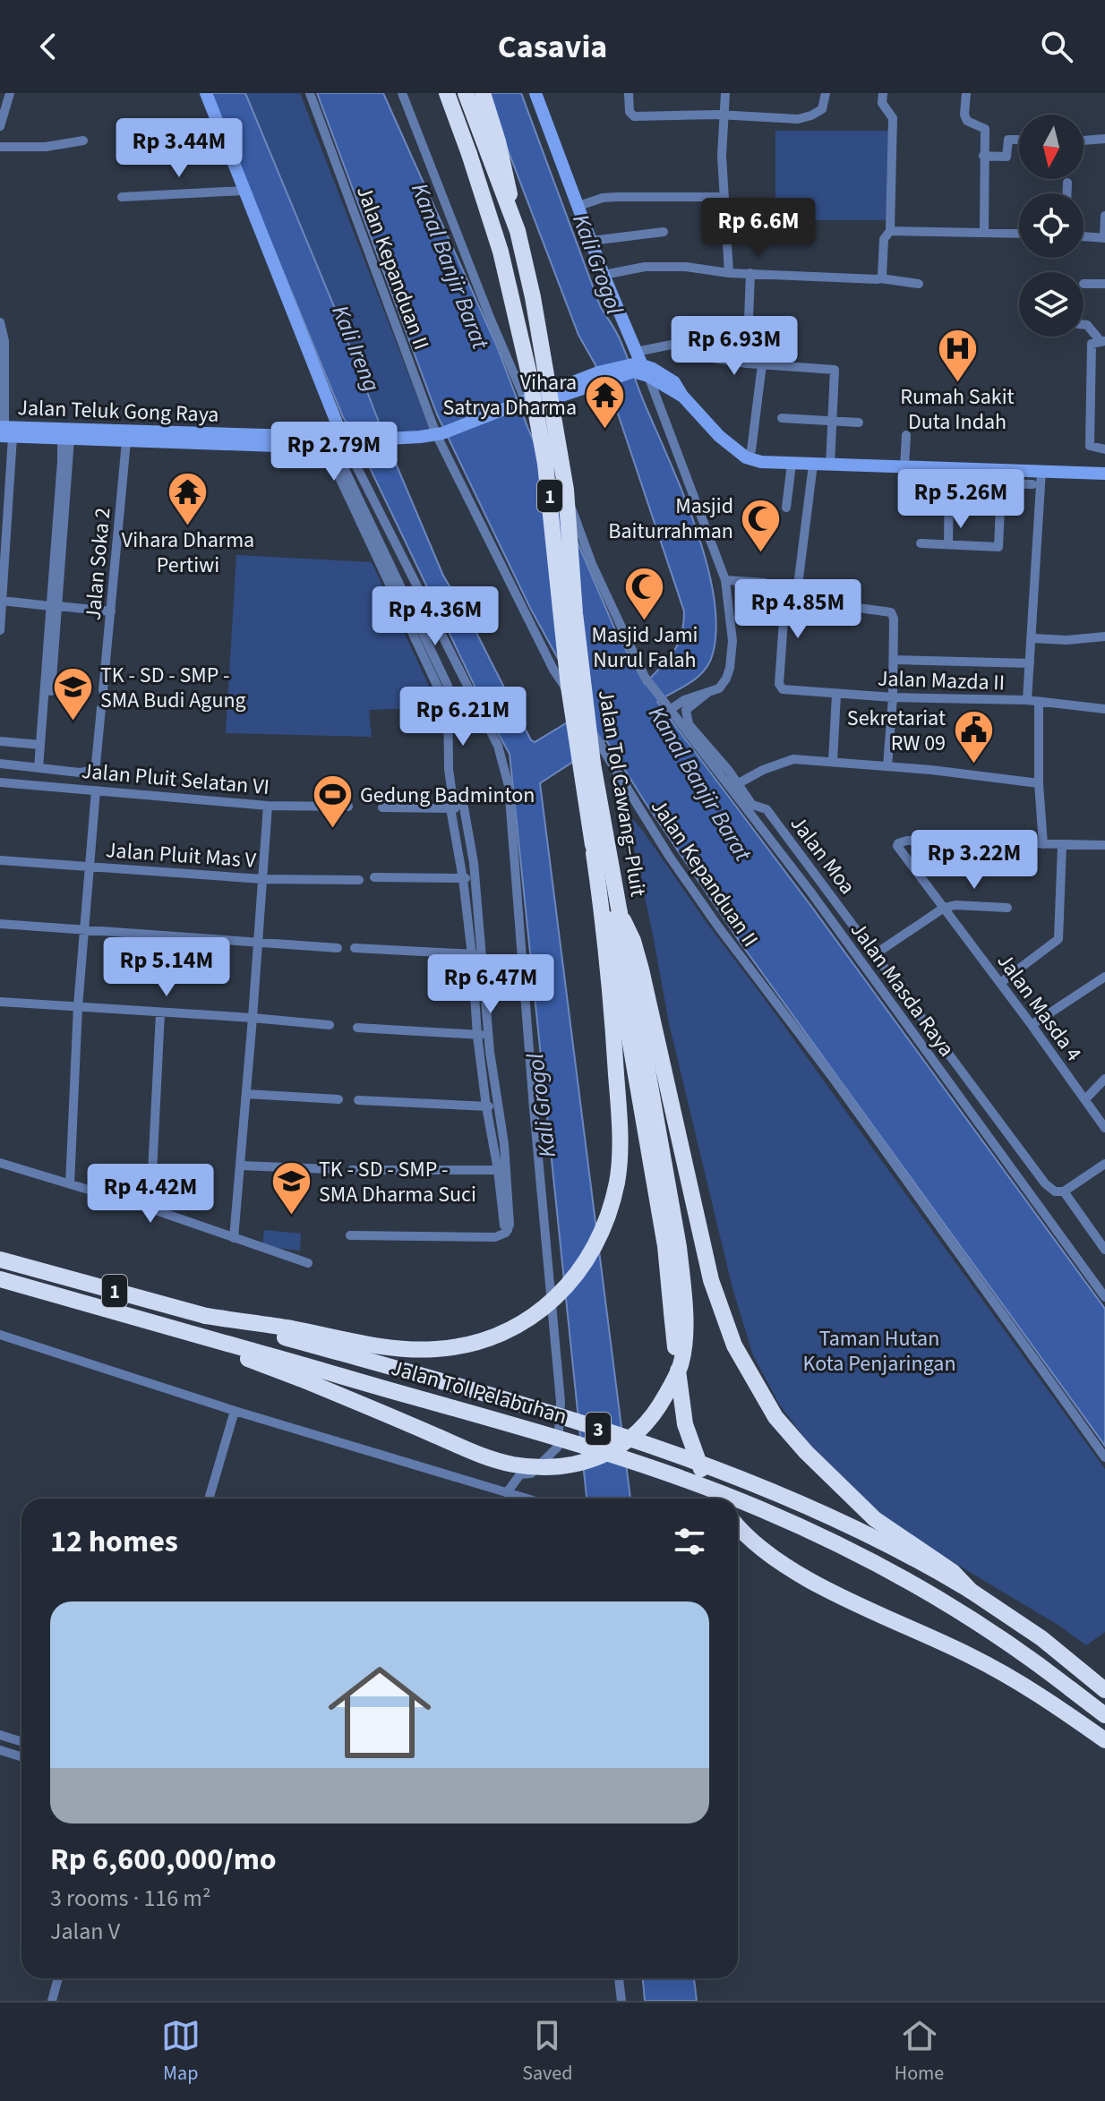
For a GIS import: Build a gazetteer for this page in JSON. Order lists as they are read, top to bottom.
{
  "streets": {
    "highway": [
      "1",
      "Jalan Tol Cawang–Pluit",
      "Jalan Tol Pelabuhan",
      "3"
    ],
    "main road": ["Jalan Teluk Gong Raya"],
    "street": [
      "Jalan Kepanduan II",
      "Jalan Soka 2",
      "Jalan Mazda II",
      "Jalan Pluit Selatan VI",
      "Jalan Pluit Mas V",
      "Jalan Moa",
      "Jalan Masda Raya",
      "Jalan Masda 4"
    ]
  },
  "crossings": [
    ["Jalan Kepanduan II", "Jalan Teluk Gong Raya"],
    ["Jalan Teluk Gong Raya", "Jalan Soka 2"],
    ["Jalan Teluk Gong Raya", "Jalan Masda Raya"],
    ["1", "3"]
  ],
  "water": ["Kali Grogol", "Kanal Banjir Barat", "Kali Ireng"],
  "parks": ["Taman Hutan Kota Penjaringan"],
  "places": {
    "hospital": ["Rumah Sakit Duta Indah"],
    "temple": ["Vihara Satrya Dharma", "Vihara Dharma Pertiwi"],
    "mosque": ["Masjid Baiturrahman", "Masjid Jami Nurul Falah"],
    "school or university": ["TK - SD - SMP - SMA Budi Agung", "TK - SD - SMP - SMA Dharma Suci"],
    "public building": ["Sekretariat RW 09"],
    "sports": ["Gedung Badminton"]
  },
  "north": "bottom",
  "page": {
    "header": "Casavia",
    "price": [
      "Rp 3.44M",
      "Rp 6.6M",
      "Rp 6.93M",
      "Rp 2.79M",
      "Rp 5.26M",
      "Rp 4.85M",
      "Rp 4.36M",
      "Rp 6.21M",
      "Rp 3.22M",
      "Rp 5.14M",
      "Rp 6.47M",
      "Rp 4.42M"
    ],
    "heading": "12 homes",
    "list": [
      {
        "name": "Rp 6,600,000/mo",
        "note": "3 rooms · 116 m² · Jalan V"
      }
    ],
    "tabs": ["Map", "Saved", "Home"]
  }
}
